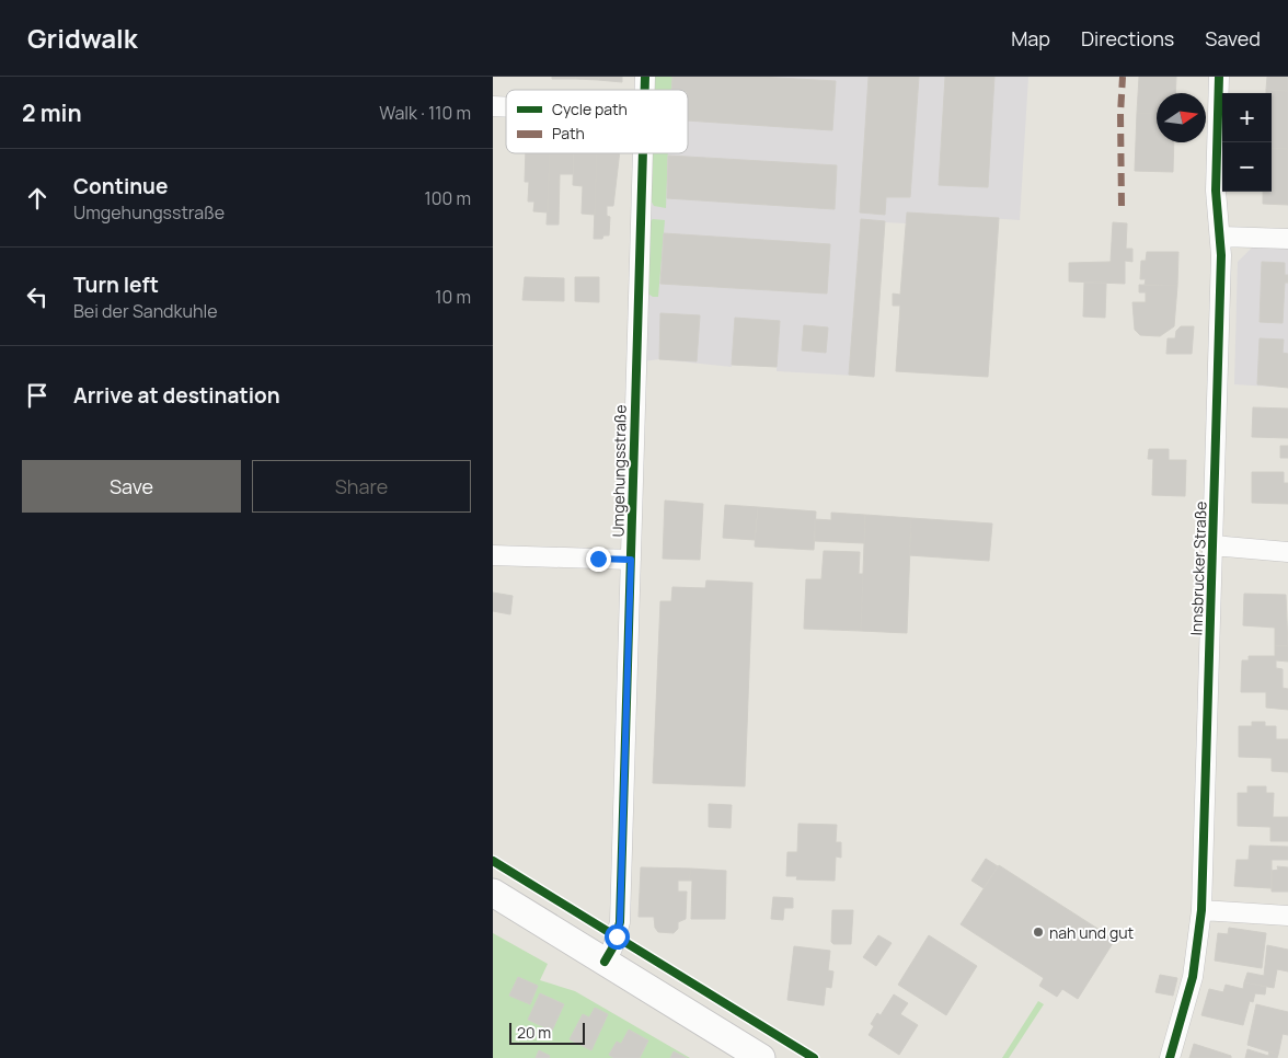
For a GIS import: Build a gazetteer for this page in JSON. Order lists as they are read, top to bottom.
{
  "streets": {
    "street": ["Umgehungsstraße", "Innsbrucker Straße"]
  },
  "places": ["nah und gut"],
  "legend": ["Cycle path", "Path"],
  "scale_bar": "20 m",
  "north": "right",
  "page": {
    "header": "Gridwalk",
    "nav": ["Map", "Directions", "Saved"],
    "heading": ["2 min", "Walk · 110 m"],
    "map_buttons": ["+", "−"],
    "list": [
      ["Continue", "Umgehungsstraße", "100 m"],
      ["Turn left", "Bei der Sandkuhle", "10 m"],
      "Arrive at destination"
    ],
    "buttons": ["Save", "Share"],
    "scale": "20 m"
  }
}
